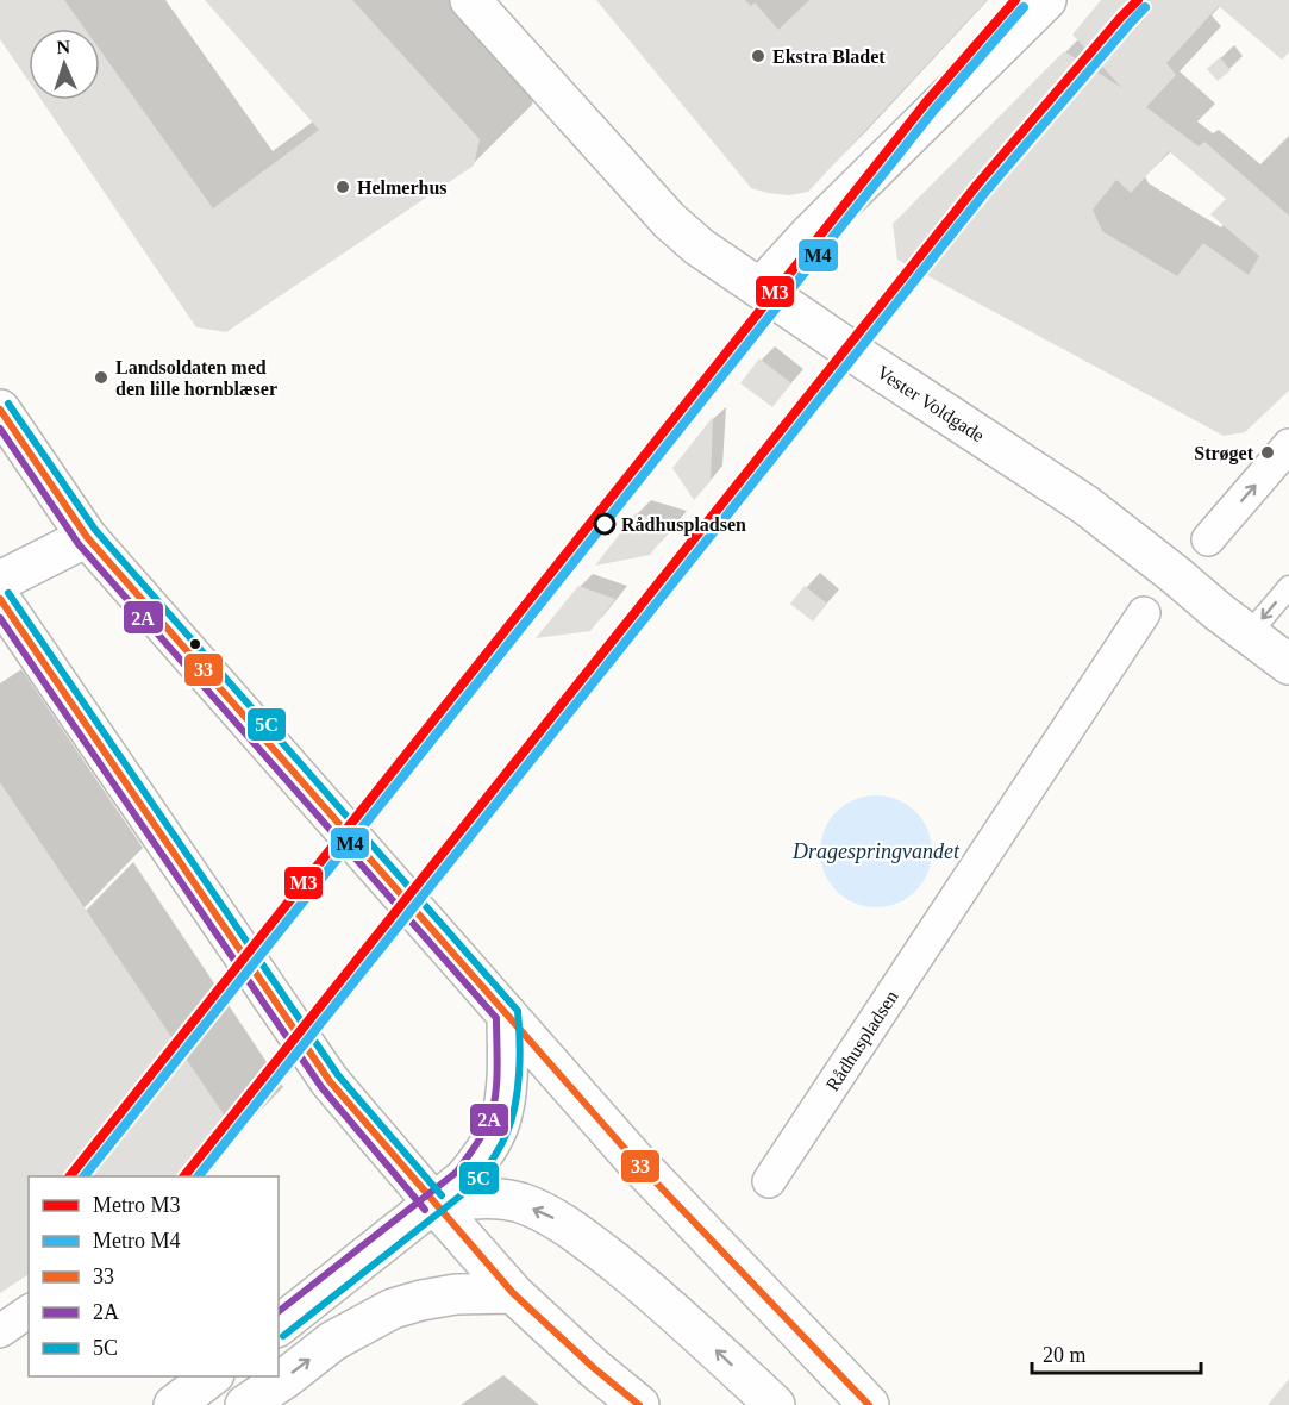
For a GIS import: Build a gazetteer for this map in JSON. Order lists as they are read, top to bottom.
{
  "streets": {
    "street": ["Vester Voldgade", "Rådhuspladsen"]
  },
  "water": ["Dragespringvandet"],
  "places": [
    "Ekstra Bladet",
    "Helmerhus",
    "Landsoldaten med den lille hornblæser",
    "Strøget",
    "Rådhuspladsen"
  ],
  "lines": [
    "metro line M3",
    "metro line M4",
    "transit line 5C",
    "transit line 33",
    "transit line 2A"
  ],
  "legend": [
    "Metro M3",
    "Metro M4",
    "33",
    "2A",
    "5C"
  ],
  "scale_bar": "20 m",
  "north": "top"
}
